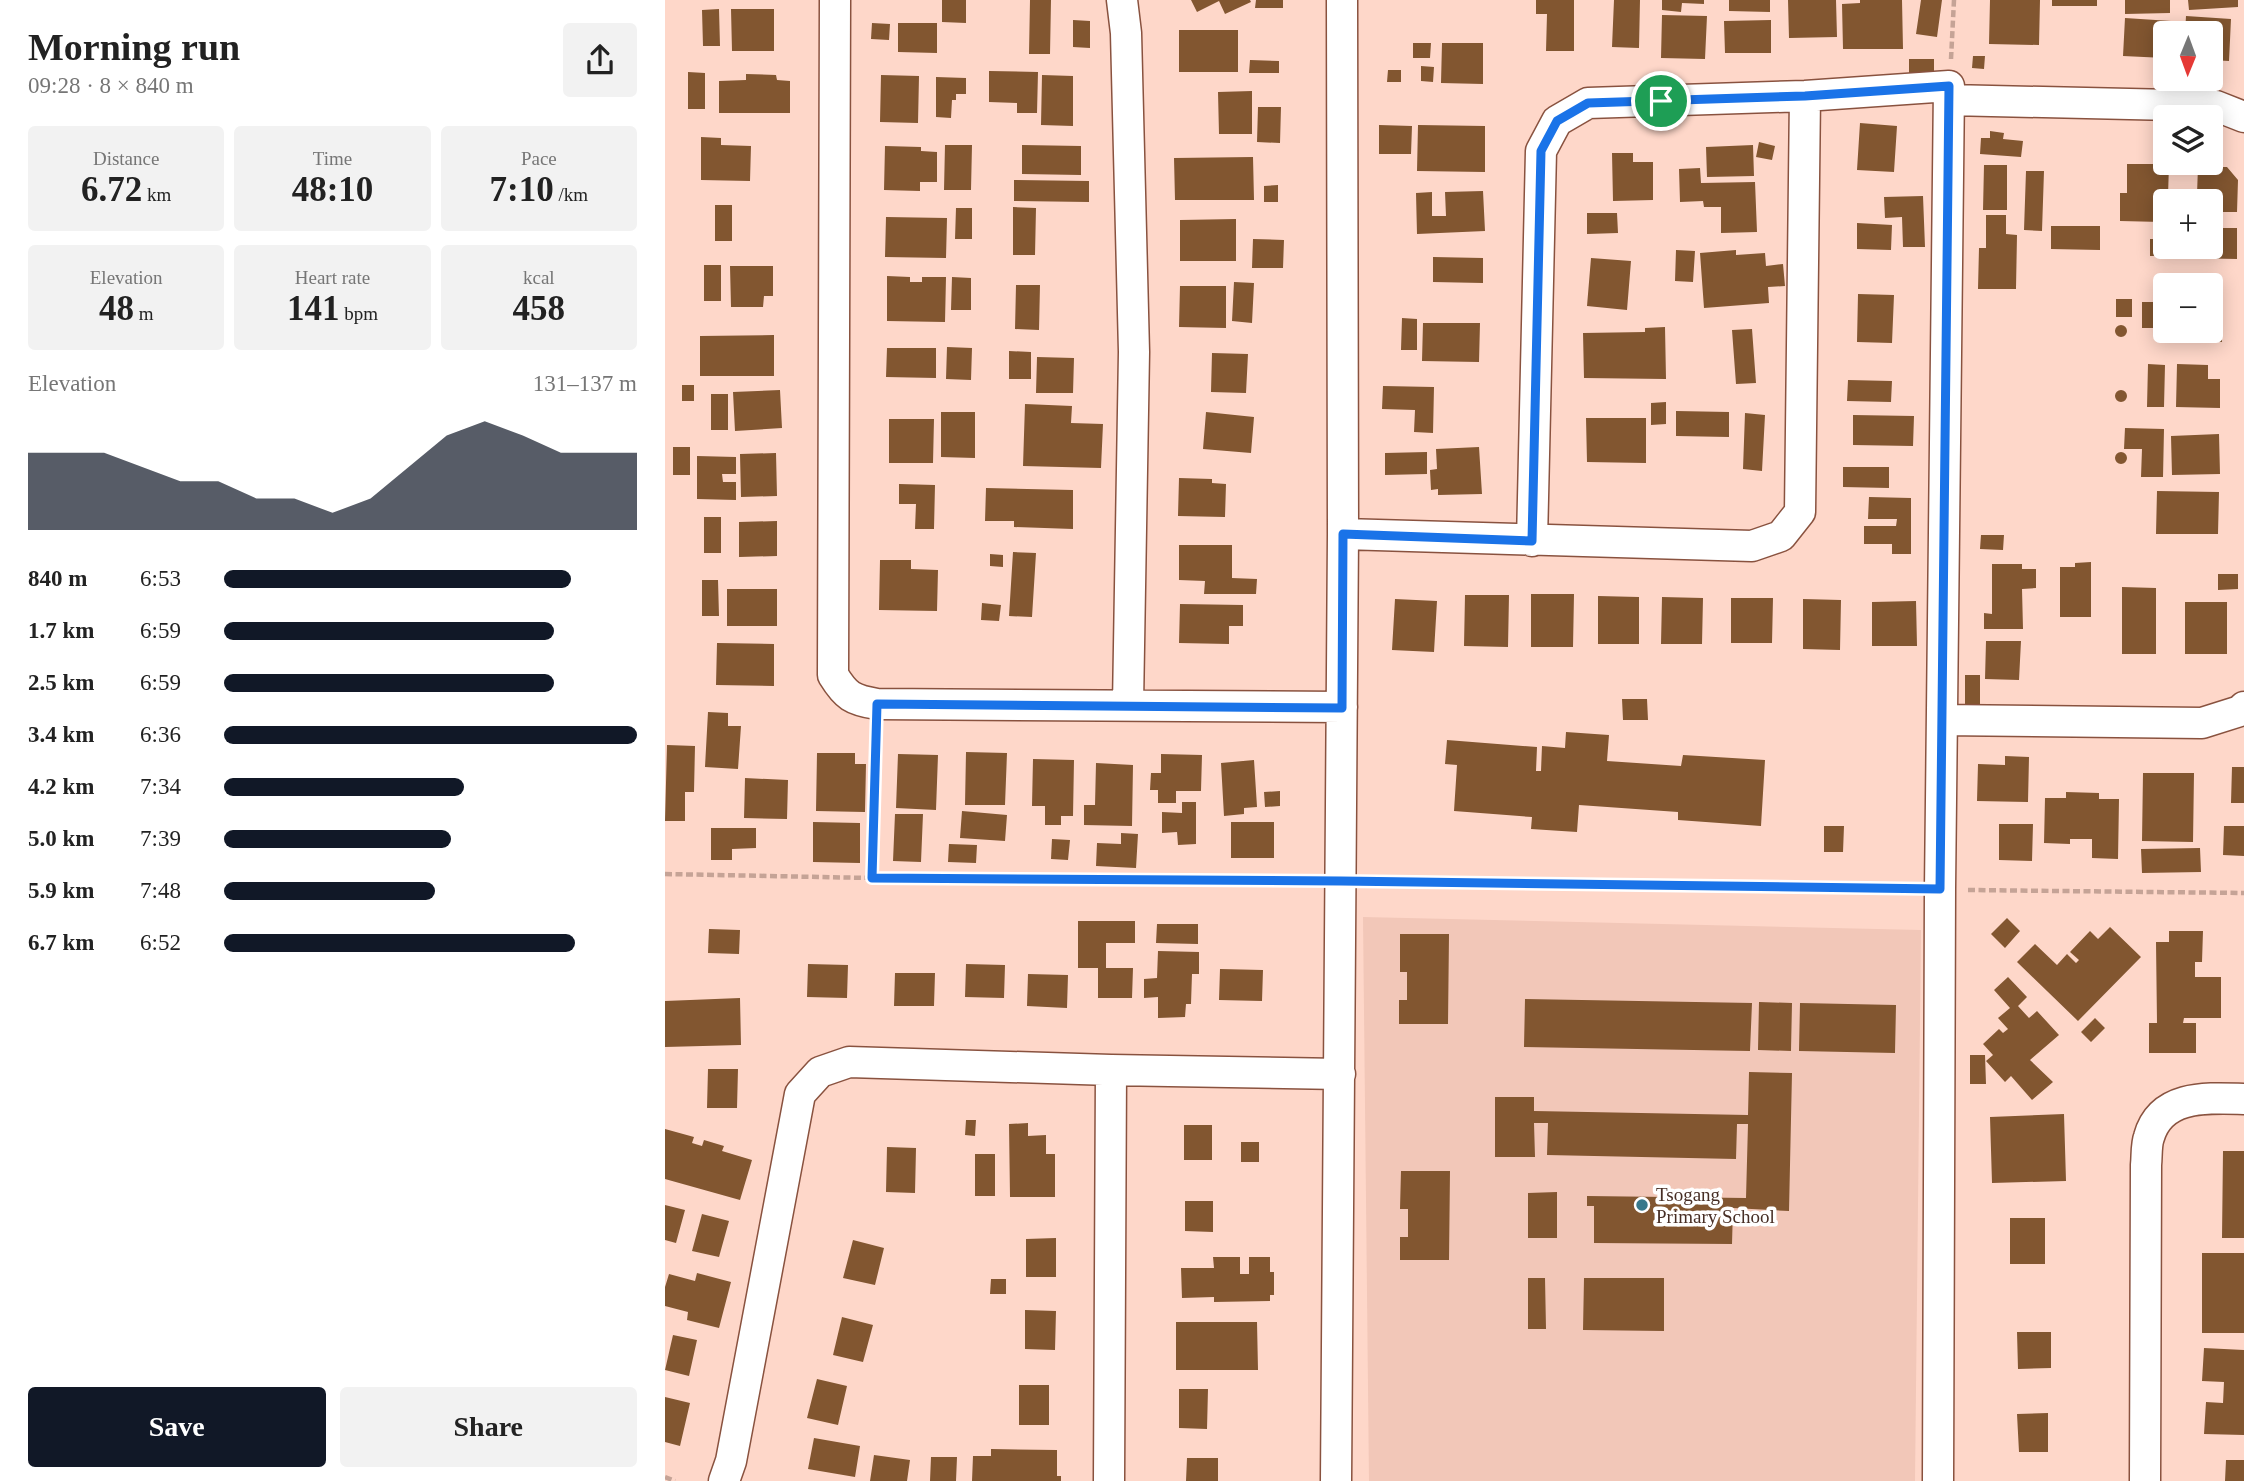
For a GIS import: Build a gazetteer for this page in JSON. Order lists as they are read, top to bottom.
{
  "places": ["Tsogang Primary School"],
  "north": "bottom",
  "page": {
    "heading": ["Morning run", "09:28 · 8 × 840 m"],
    "map_buttons": ["+", "−"],
    "stats": [
      ["Distance", "6.72 km"],
      ["Time", "48:10"],
      ["Pace", "7:10 /km"],
      ["Elevation", "48 m"],
      ["Heart rate", "141 bpm"],
      ["kcal", "458"]
    ],
    "chart": ["Elevation", "131–137 m"],
    "list": [
      {
        "name": "840 m",
        "note": "6:53"
      },
      {
        "name": "1.7 km",
        "note": "6:59"
      },
      {
        "name": "2.5 km",
        "note": "6:59"
      },
      {
        "name": "3.4 km",
        "note": "6:36"
      },
      {
        "name": "4.2 km",
        "note": "7:34"
      },
      {
        "name": "5.0 km",
        "note": "7:39"
      },
      {
        "name": "5.9 km",
        "note": "7:48"
      },
      {
        "name": "6.7 km",
        "note": "6:52"
      }
    ],
    "buttons": ["Save", "Share"]
  }
}
